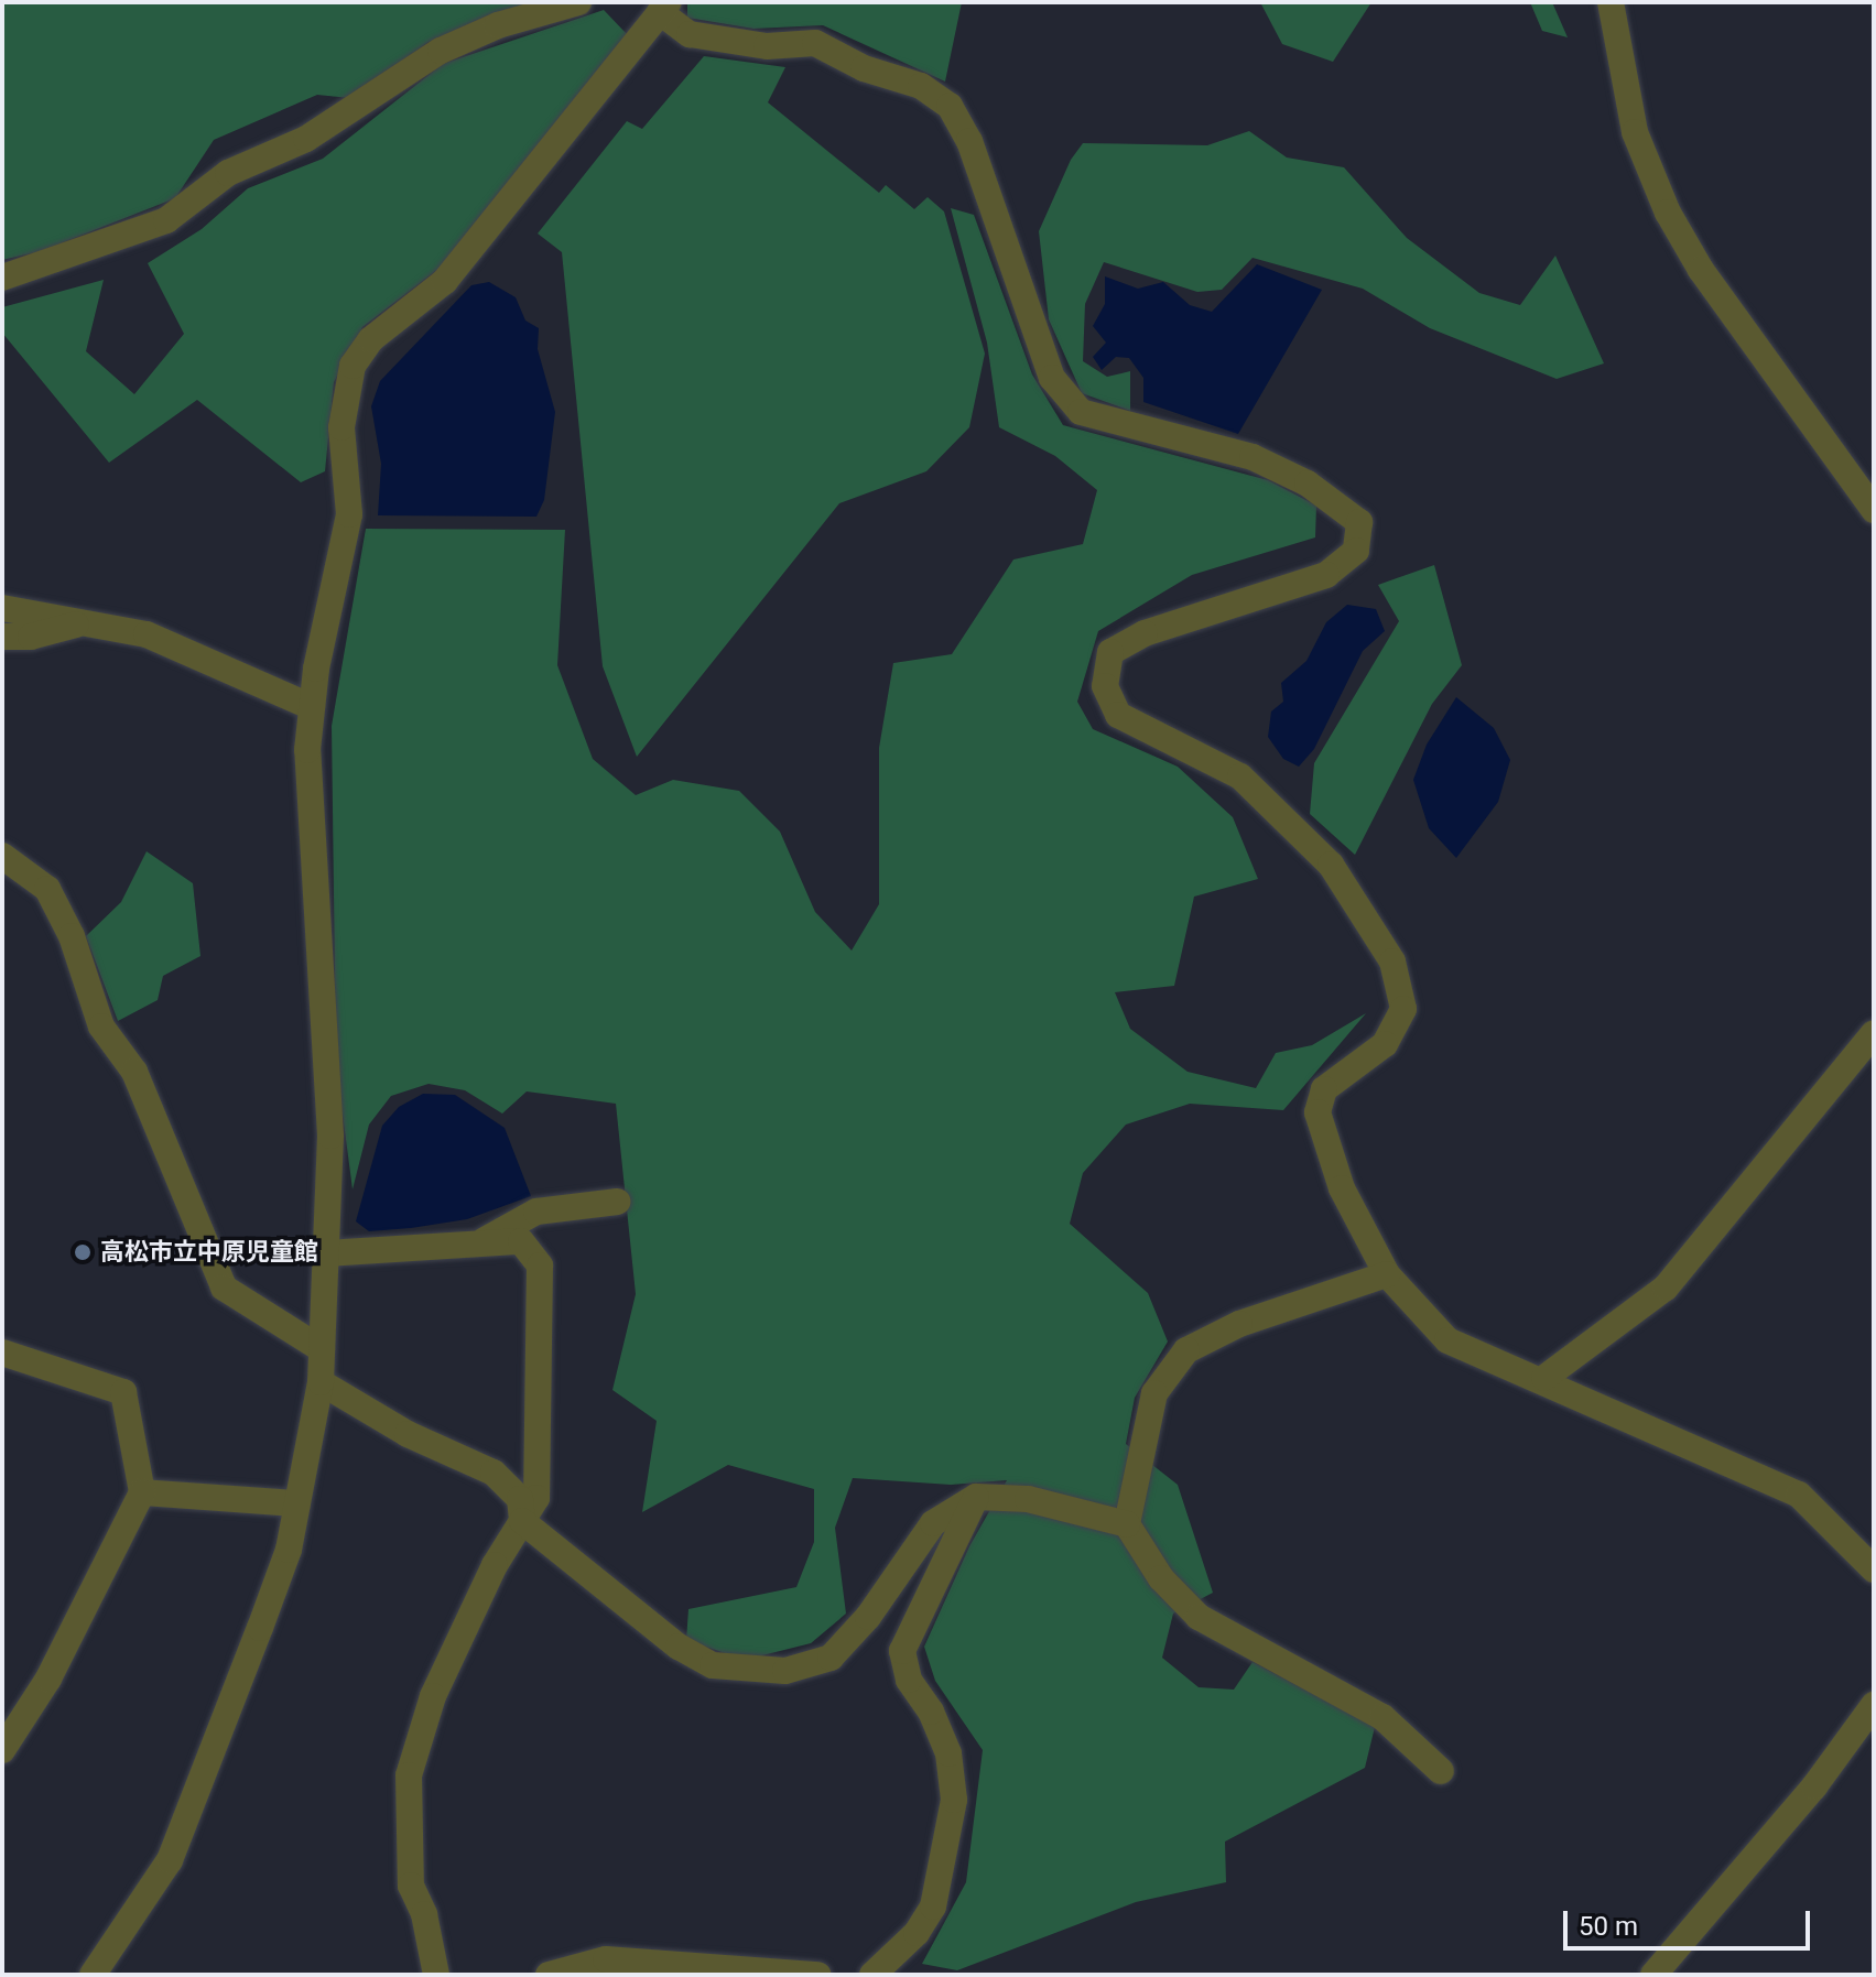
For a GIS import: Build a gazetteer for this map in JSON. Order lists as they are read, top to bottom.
{
  "places": ["高松市立中原児童館"],
  "scale_bar": "50 m"
}
